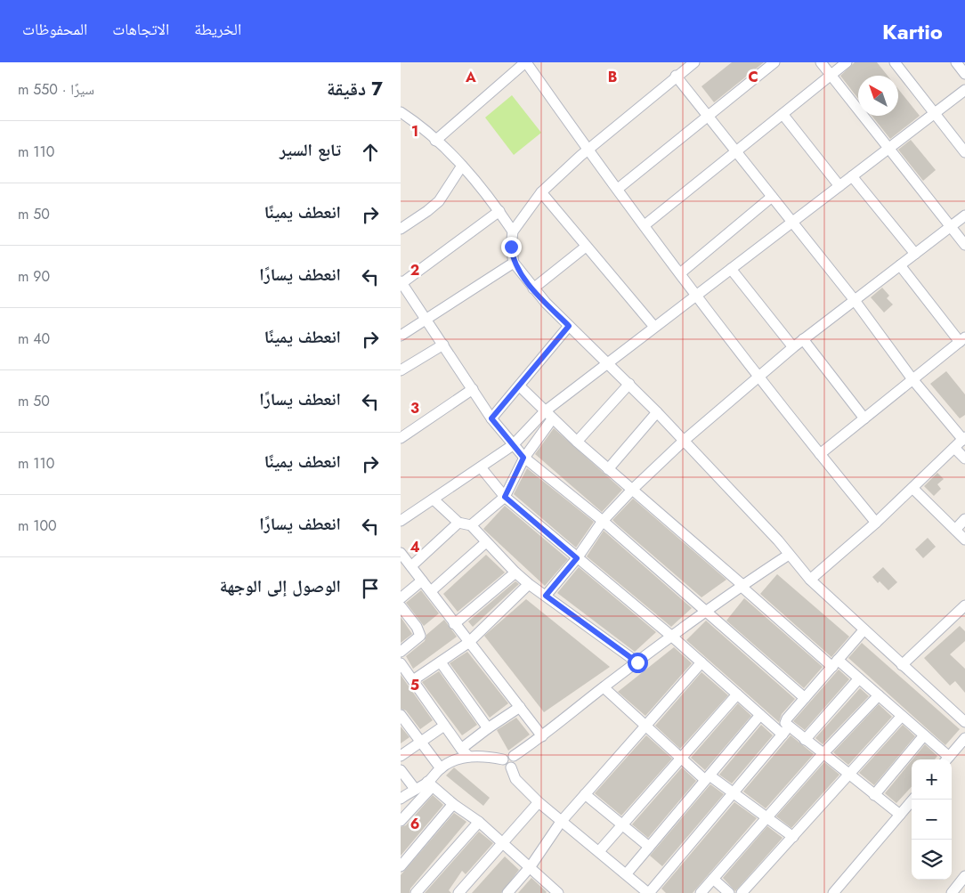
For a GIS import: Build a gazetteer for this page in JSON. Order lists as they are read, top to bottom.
{
  "north": "top left",
  "page": {
    "header": "Kartio",
    "nav": ["الخريطة", "الاتجاهات", "المحفوظات"],
    "heading": ["7 دقيقة", "سيرًا · 550 m"],
    "list": [
      ["تابع السير", "110 m"],
      ["انعطف يمينًا", "50 m"],
      ["انعطف يسارًا", "90 m"],
      ["انعطف يمينًا", "40 m"],
      ["انعطف يسارًا", "50 m"],
      ["انعطف يمينًا", "110 m"],
      ["انعطف يسارًا", "100 m"],
      "الوصول إلى الوجهة"
    ],
    "map_buttons": ["+", "−"]
  },
  "grid": {
    "columns": ["A", "B", "C"],
    "rows": [
      "1",
      "2",
      "3",
      "4",
      "5",
      "6"
    ]
  }
}
